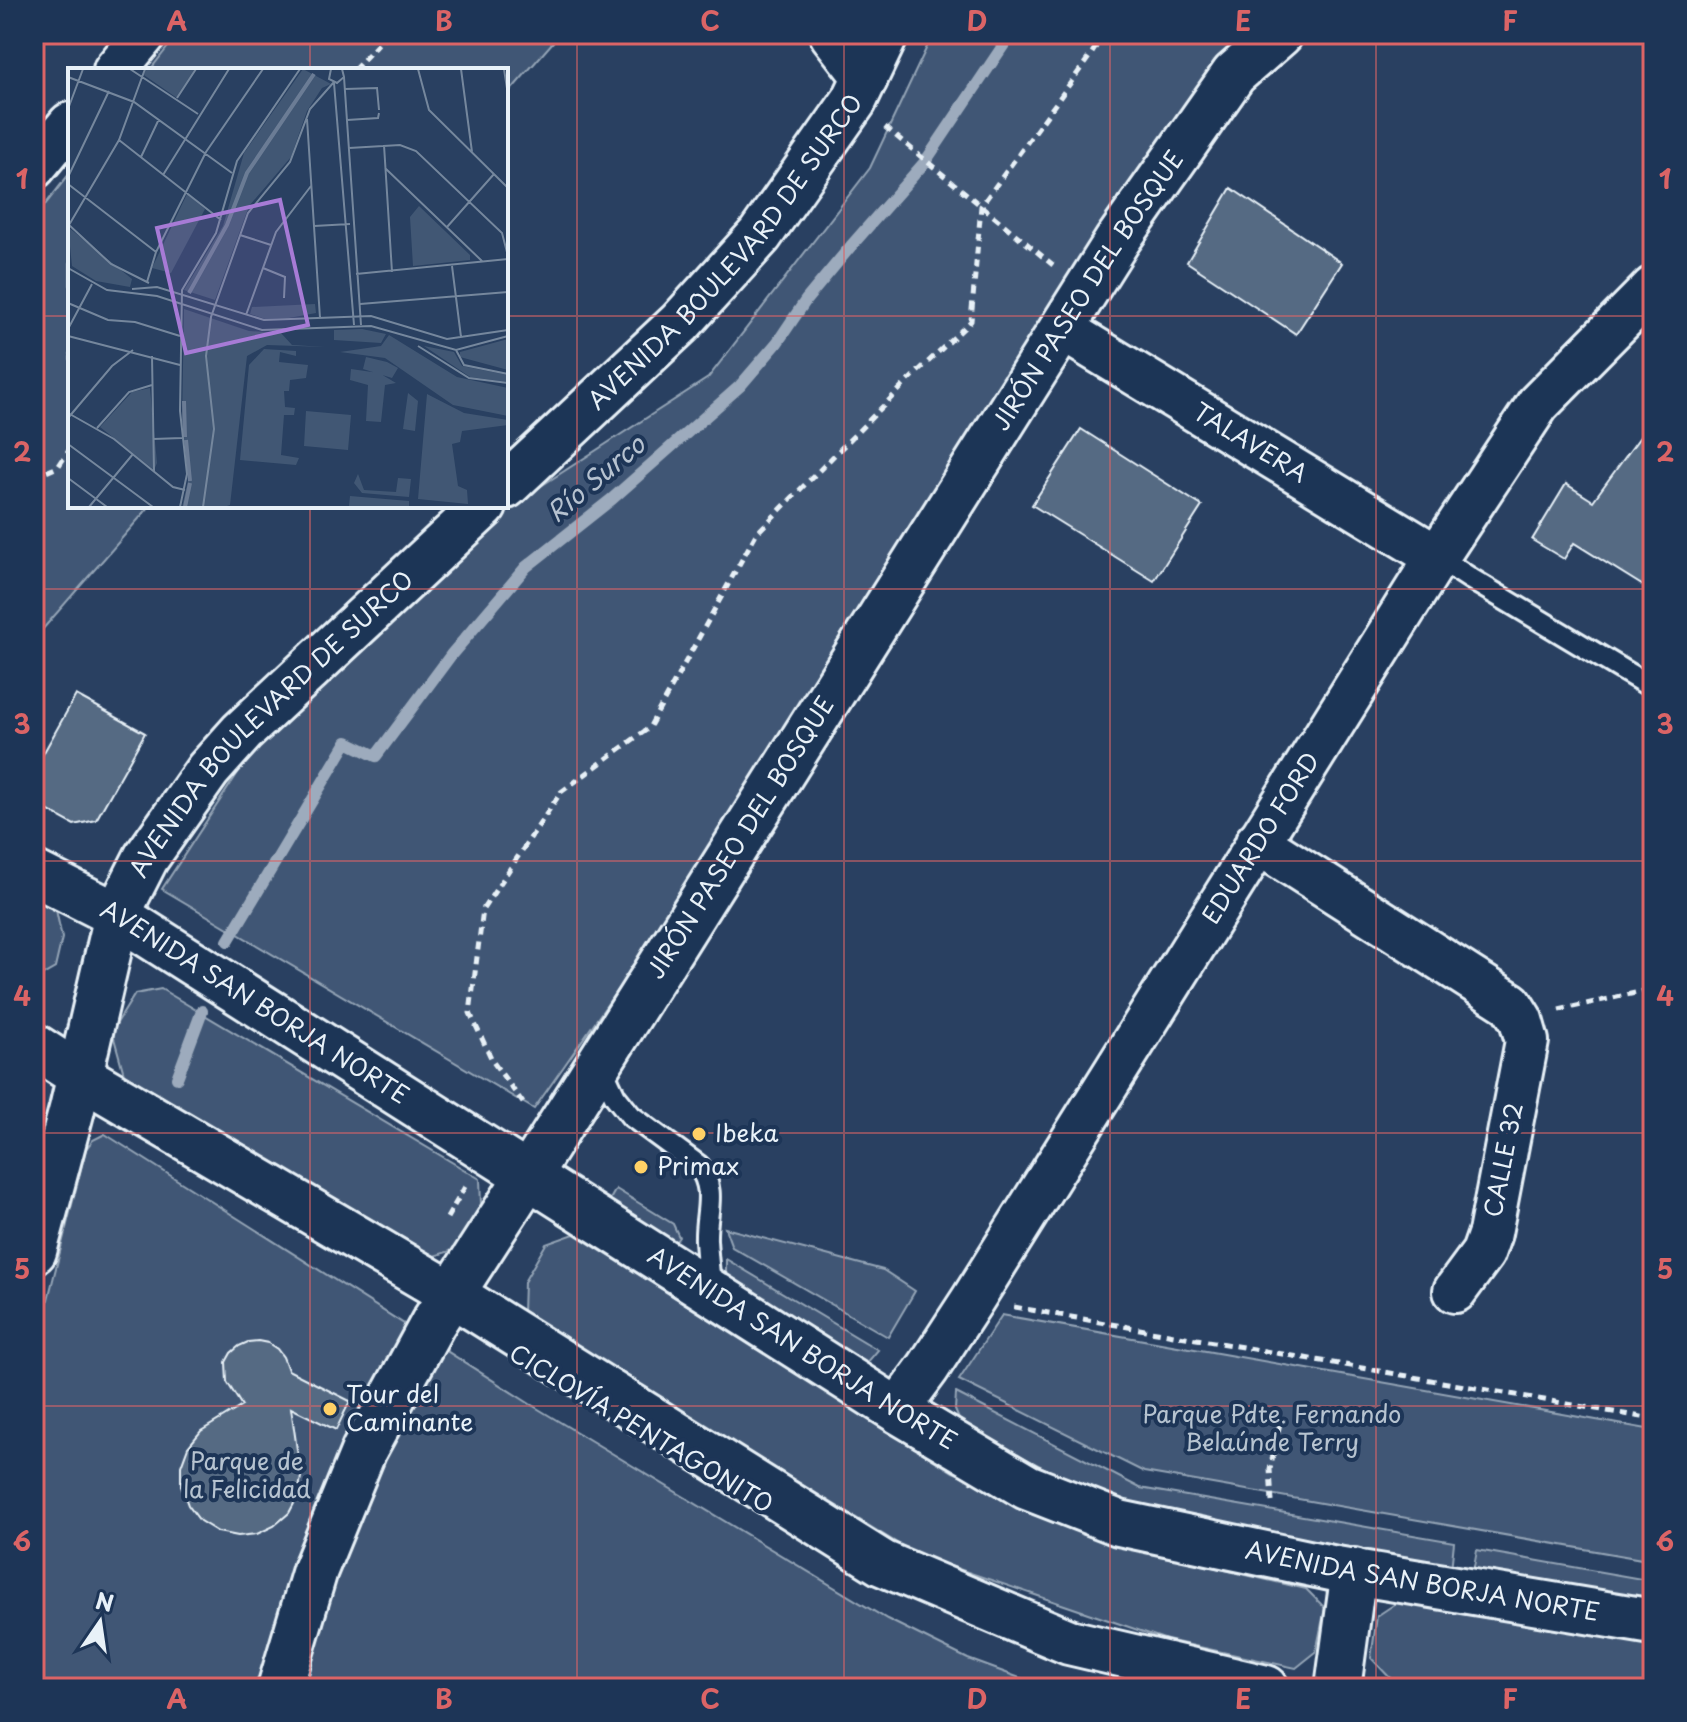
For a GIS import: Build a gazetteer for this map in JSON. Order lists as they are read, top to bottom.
{
  "streets": {
    "street": [
      "AVENIDA BOULEVARD DE SURCO",
      "JIRÓN PASEO DEL BOSQUE",
      "TALAVERA",
      "EDUARDO FORD",
      "AVENIDA SAN BORJA NORTE",
      "CALLE 32"
    ]
  },
  "crossings": [
    ["AVENIDA BOULEVARD DE SURCO", "AVENIDA SAN BORJA NORTE"],
    ["JIRÓN PASEO DEL BOSQUE", "TALAVERA"],
    ["JIRÓN PASEO DEL BOSQUE", "AVENIDA SAN BORJA NORTE"],
    ["TALAVERA", "EDUARDO FORD"],
    ["EDUARDO FORD", "AVENIDA SAN BORJA NORTE"]
  ],
  "water": ["Río Surco"],
  "parks": ["Parque Pdte. Fernando Belaúnde Terry", "Parque de la Felicidad"],
  "places": ["Ibeka", "Primax", "Tour del Caminante"],
  "north": "top",
  "grid": {
    "columns": [
      "A",
      "B",
      "C",
      "D",
      "E",
      "F"
    ],
    "rows": [
      "1",
      "2",
      "3",
      "4",
      "5",
      "6"
    ]
  }
}
